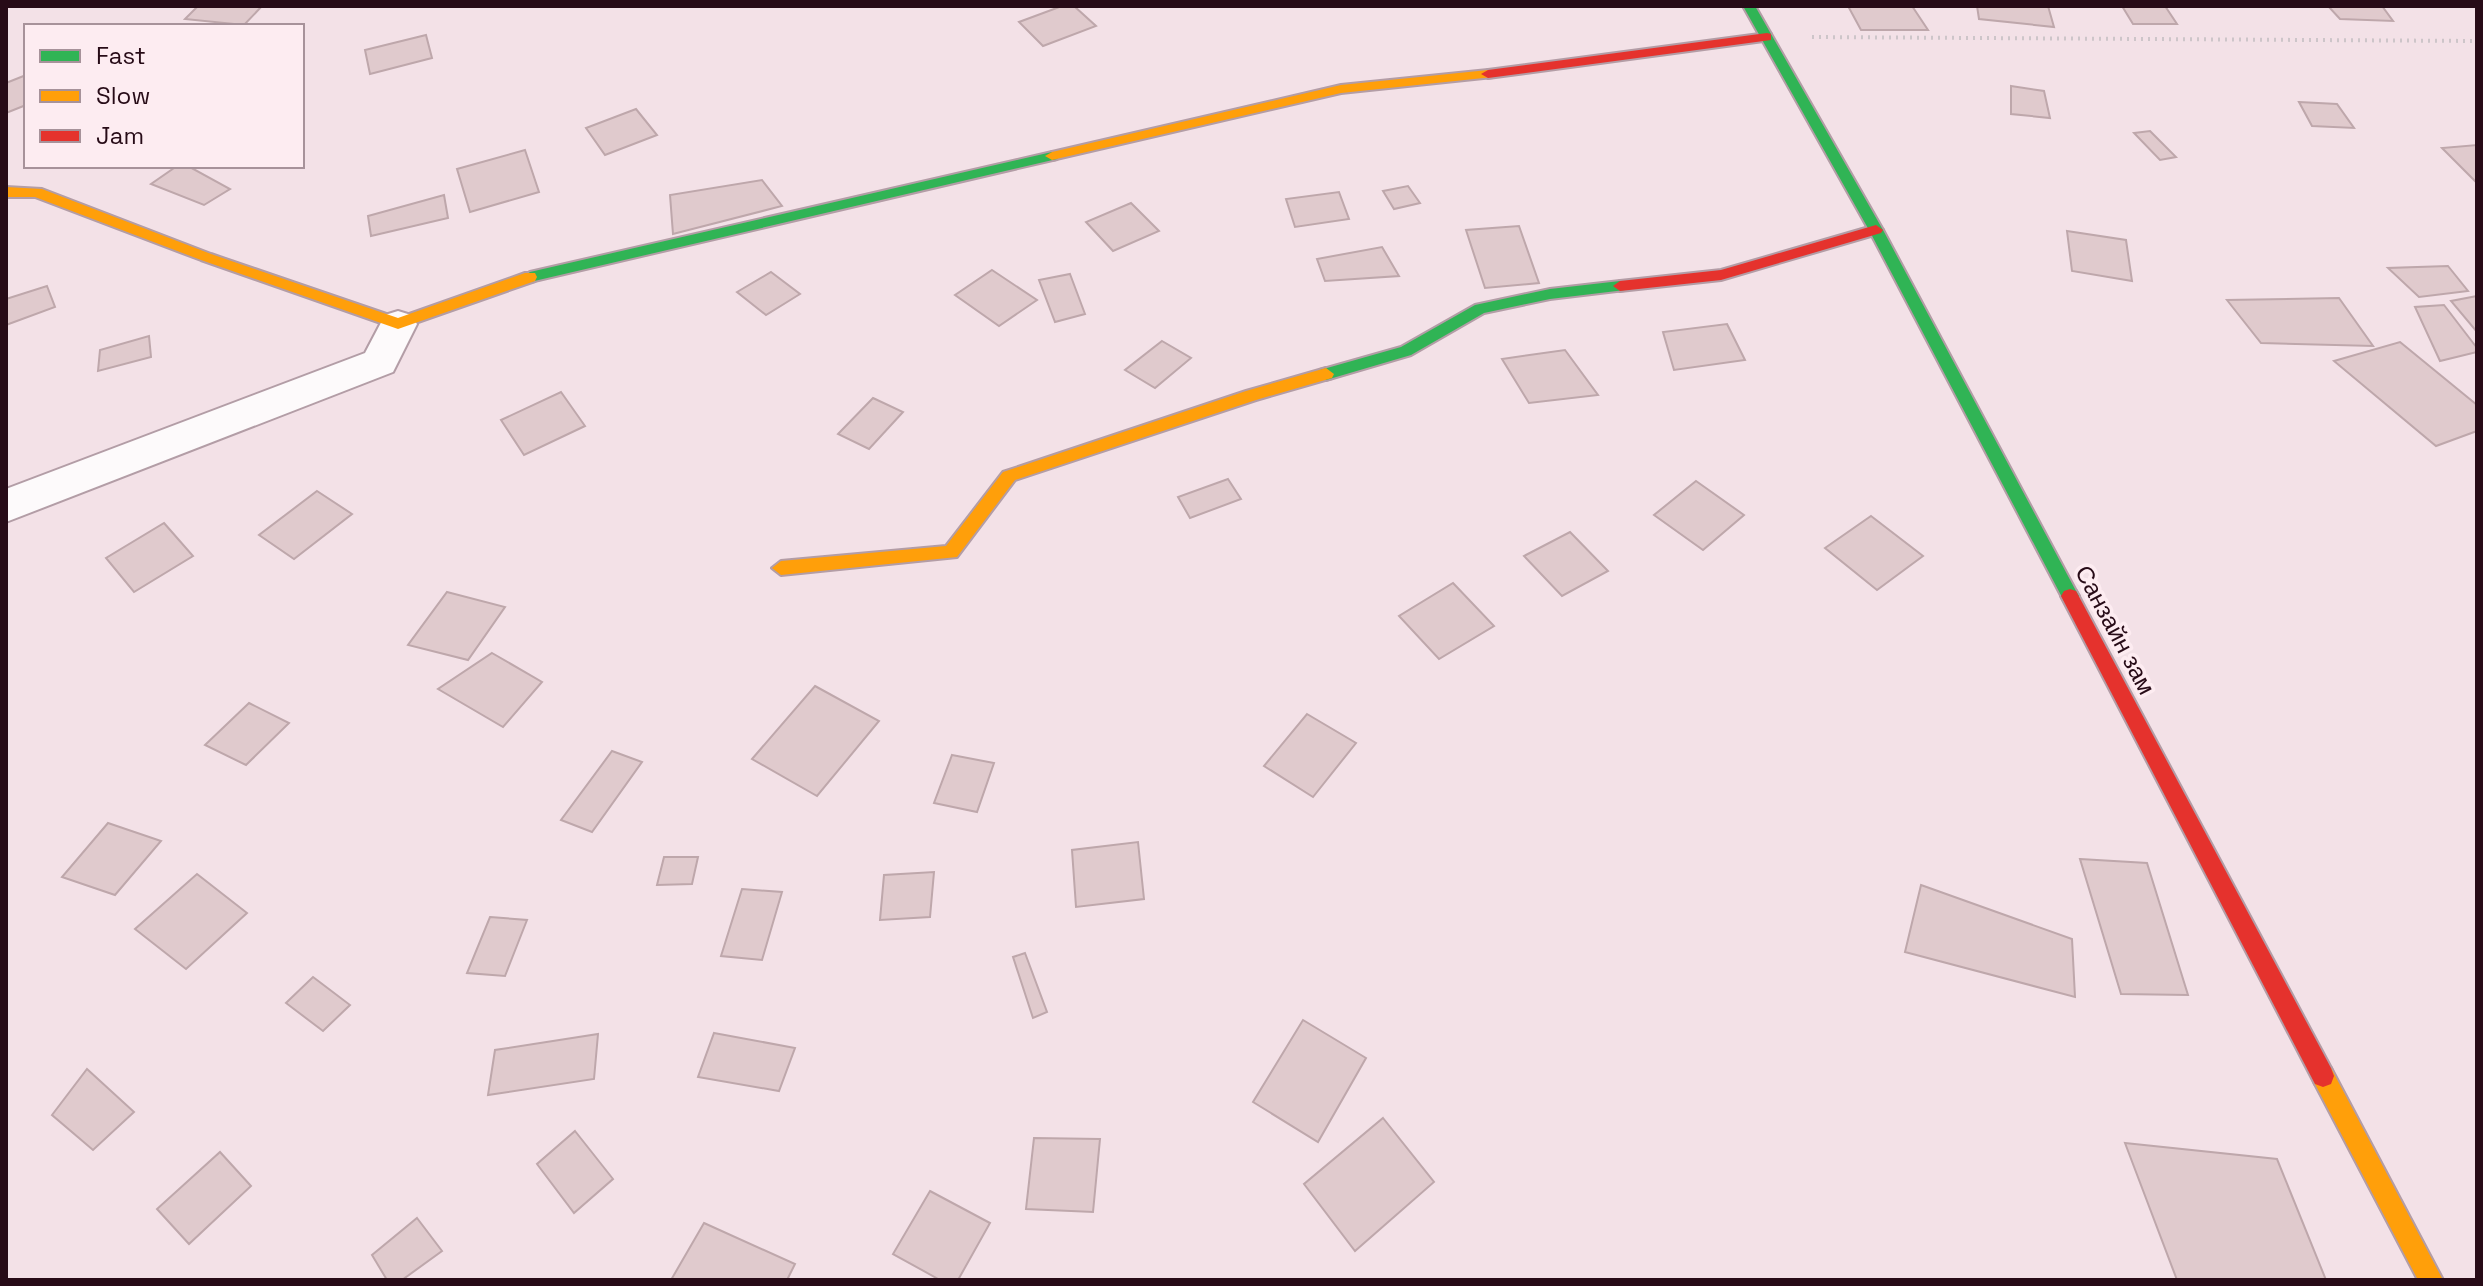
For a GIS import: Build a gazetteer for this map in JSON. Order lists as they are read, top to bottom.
{
  "streets": {
    "street": ["Санзайн зам"]
  },
  "legend": ["Fast", "Slow", "Jam"]
}
